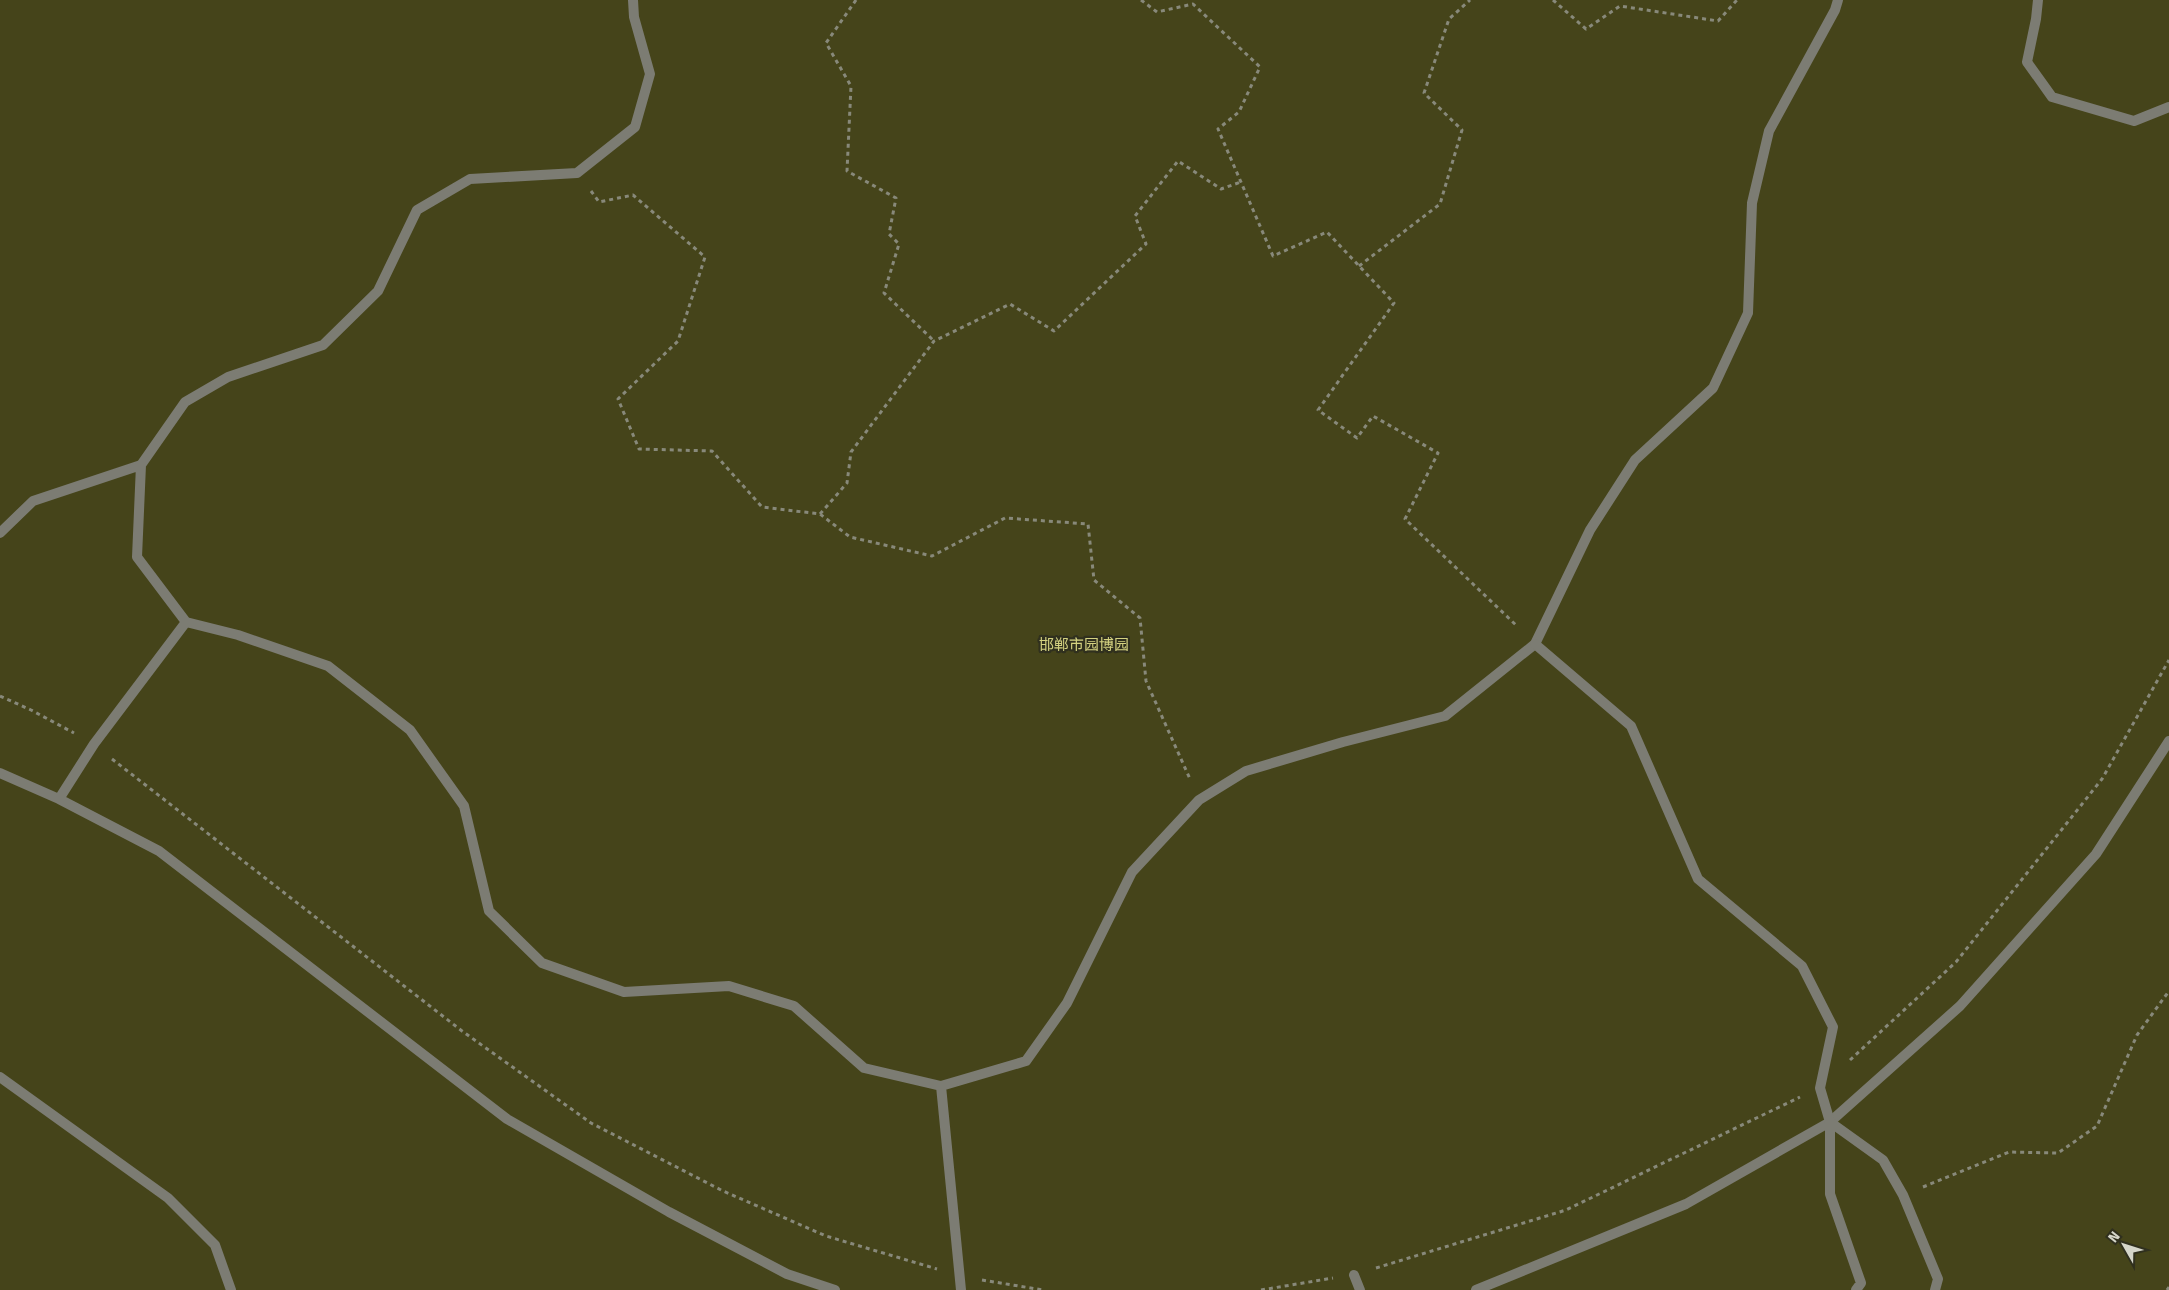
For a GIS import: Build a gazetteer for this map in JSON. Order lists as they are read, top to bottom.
{
  "parks": ["邯郸市园博园"],
  "north": "top left"
}
